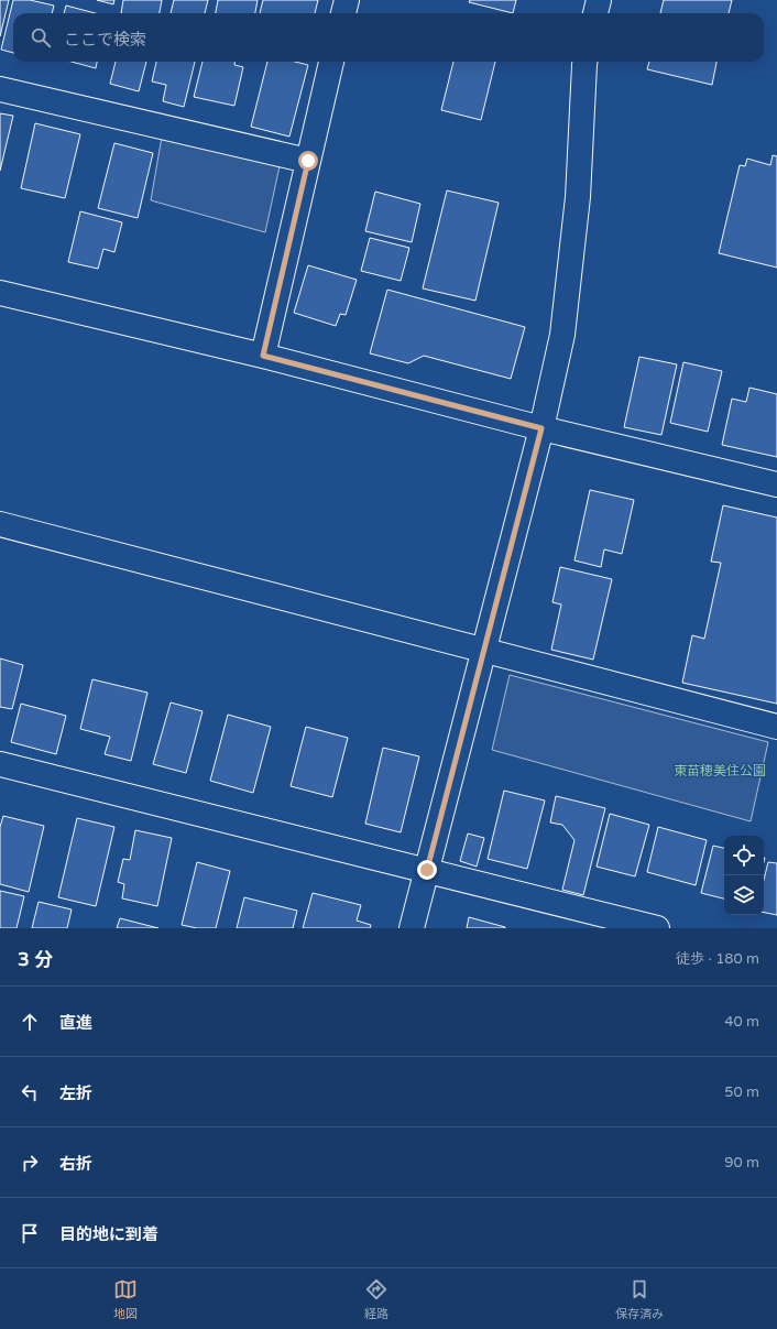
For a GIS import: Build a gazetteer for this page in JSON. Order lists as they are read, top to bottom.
{
  "parks": ["東苗穂美住公園"],
  "page": {
    "search": "ここで検索",
    "heading": ["3 分", "徒歩 · 180 m"],
    "list": [
      ["直進", "40 m"],
      ["左折", "50 m"],
      ["右折", "90 m"],
      "目的地に到着"
    ],
    "nav": ["地図", "経路", "保存済み"]
  }
}
